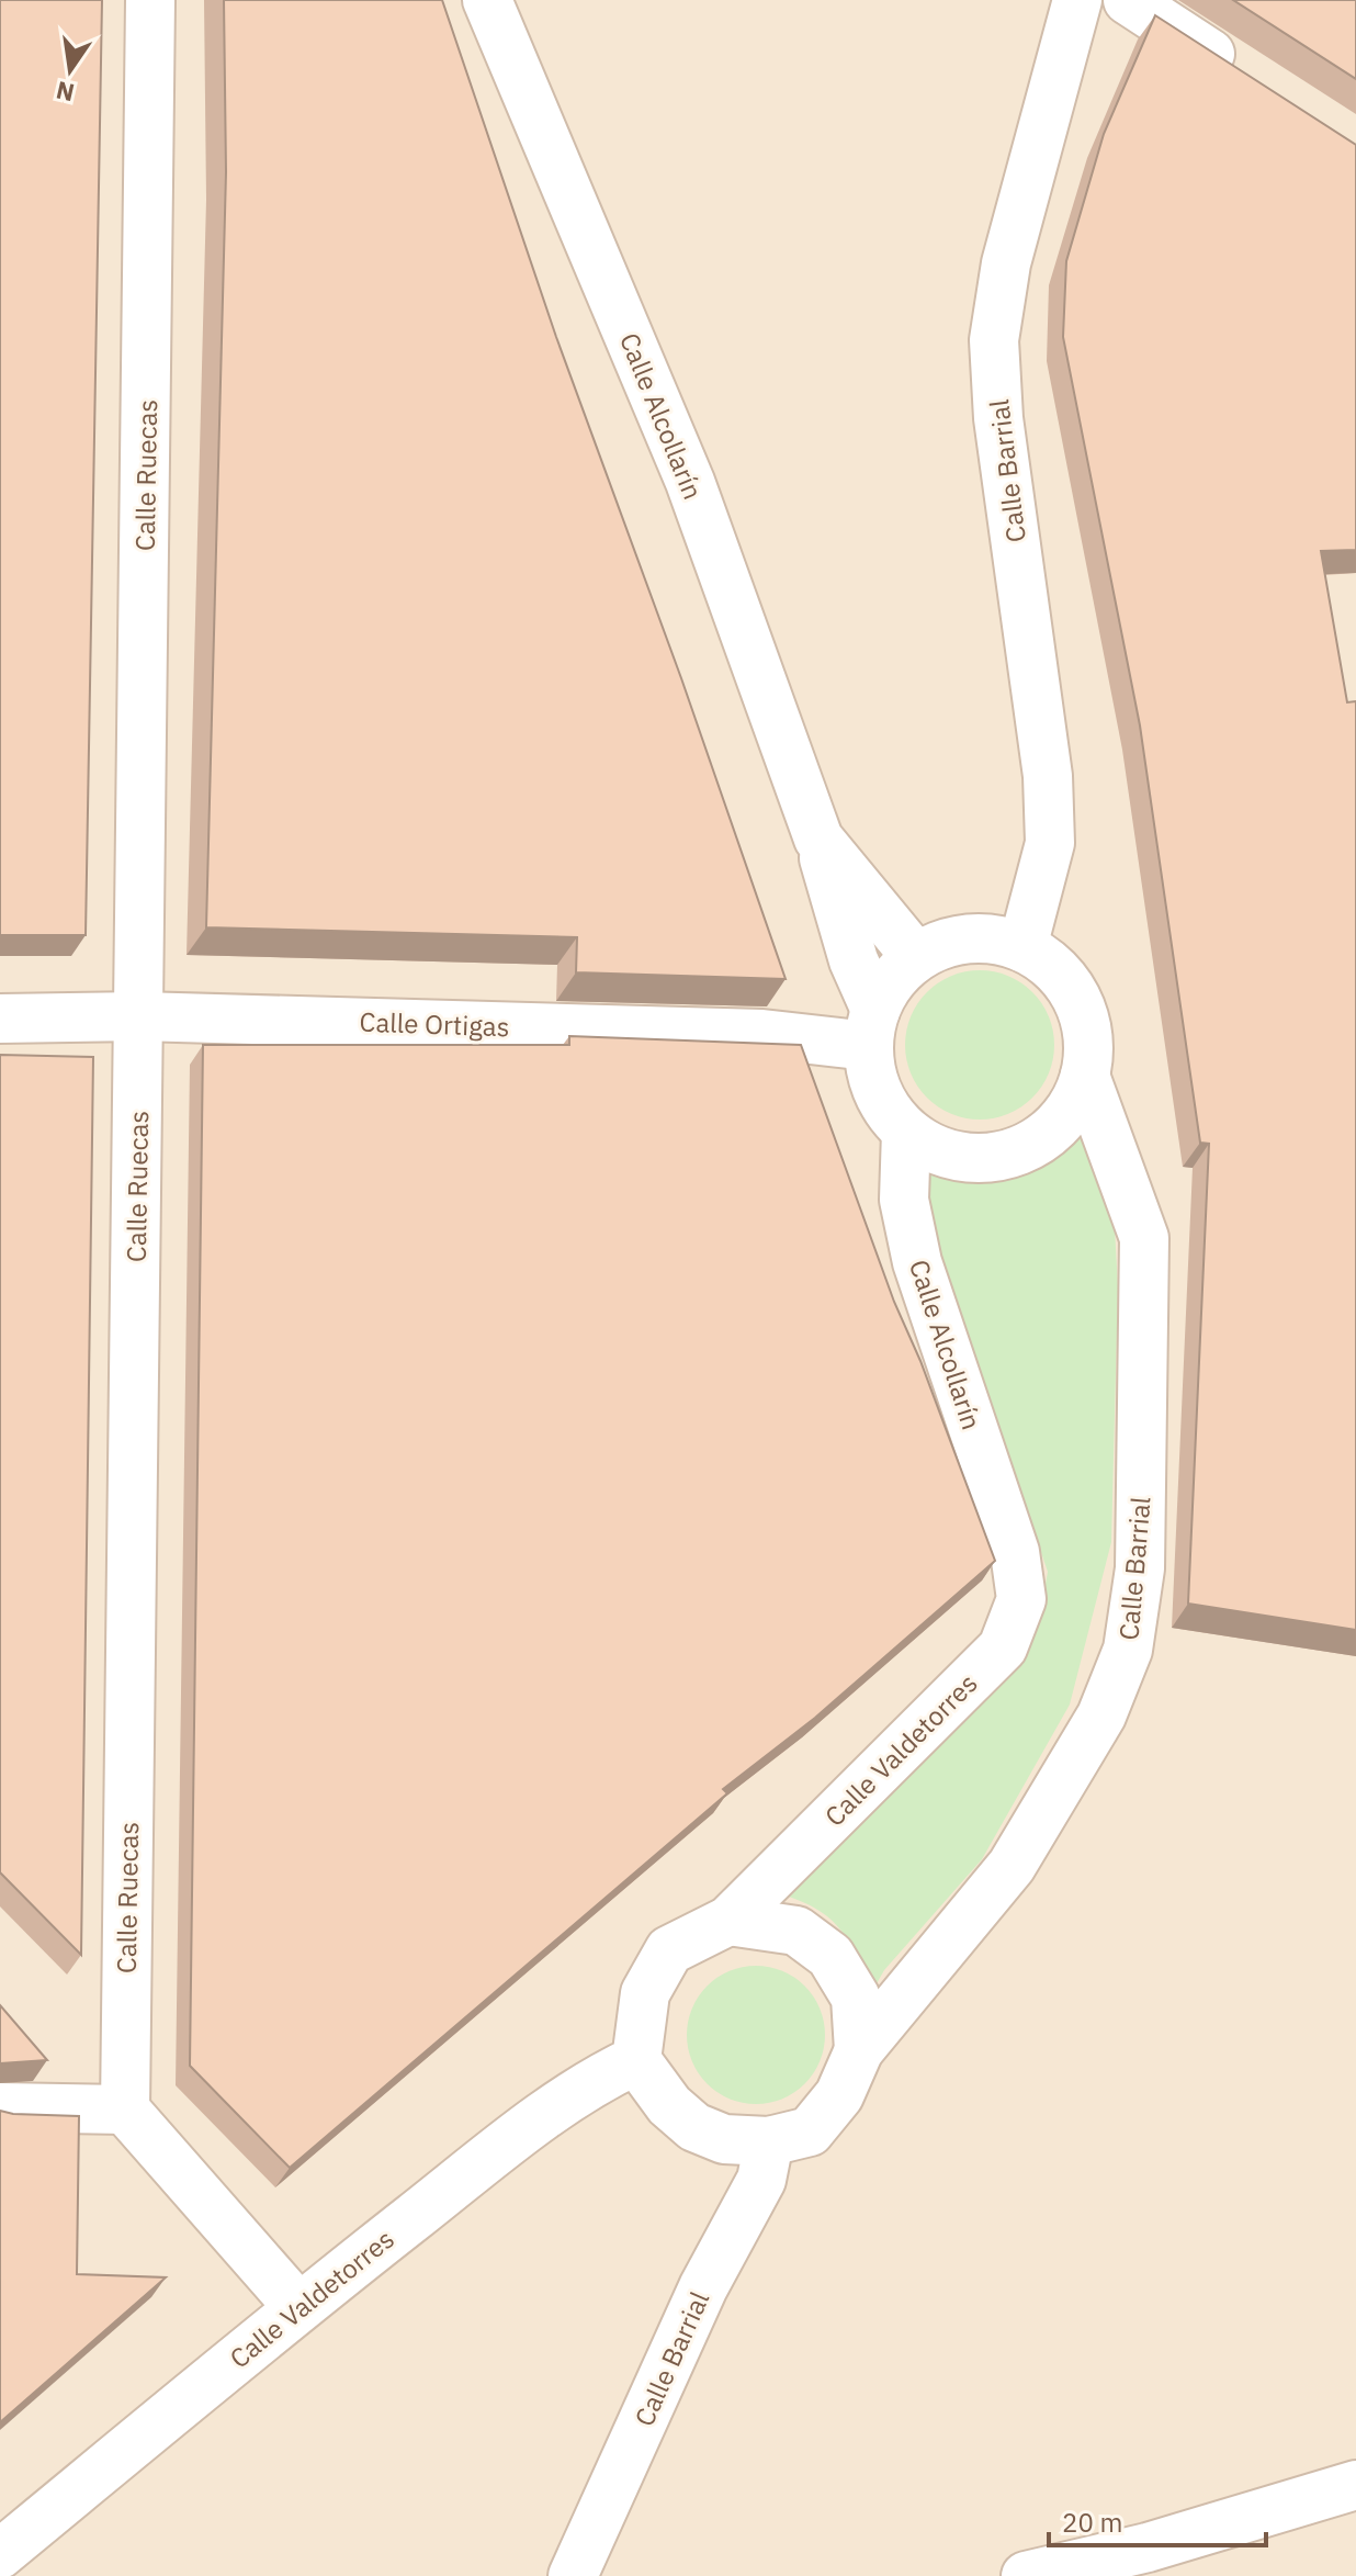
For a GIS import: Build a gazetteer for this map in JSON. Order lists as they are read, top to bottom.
{
  "streets": {
    "street": [
      "Calle Alcollarín",
      "Calle Barrial",
      "Calle Ruecas",
      "Calle Ortigas",
      "Calle Valdetorres"
    ]
  },
  "crossings": [
    ["Calle Alcollarín", "Calle Barrial"],
    ["Calle Alcollarín", "Calle Ortigas"],
    ["Calle Alcollarín", "Calle Valdetorres"],
    ["Calle Barrial", "Calle Ortigas"],
    ["Calle Barrial", "Calle Valdetorres"],
    ["Calle Ruecas", "Calle Ortigas"]
  ],
  "scale_bar": "20 m",
  "north": "bottom"
}
